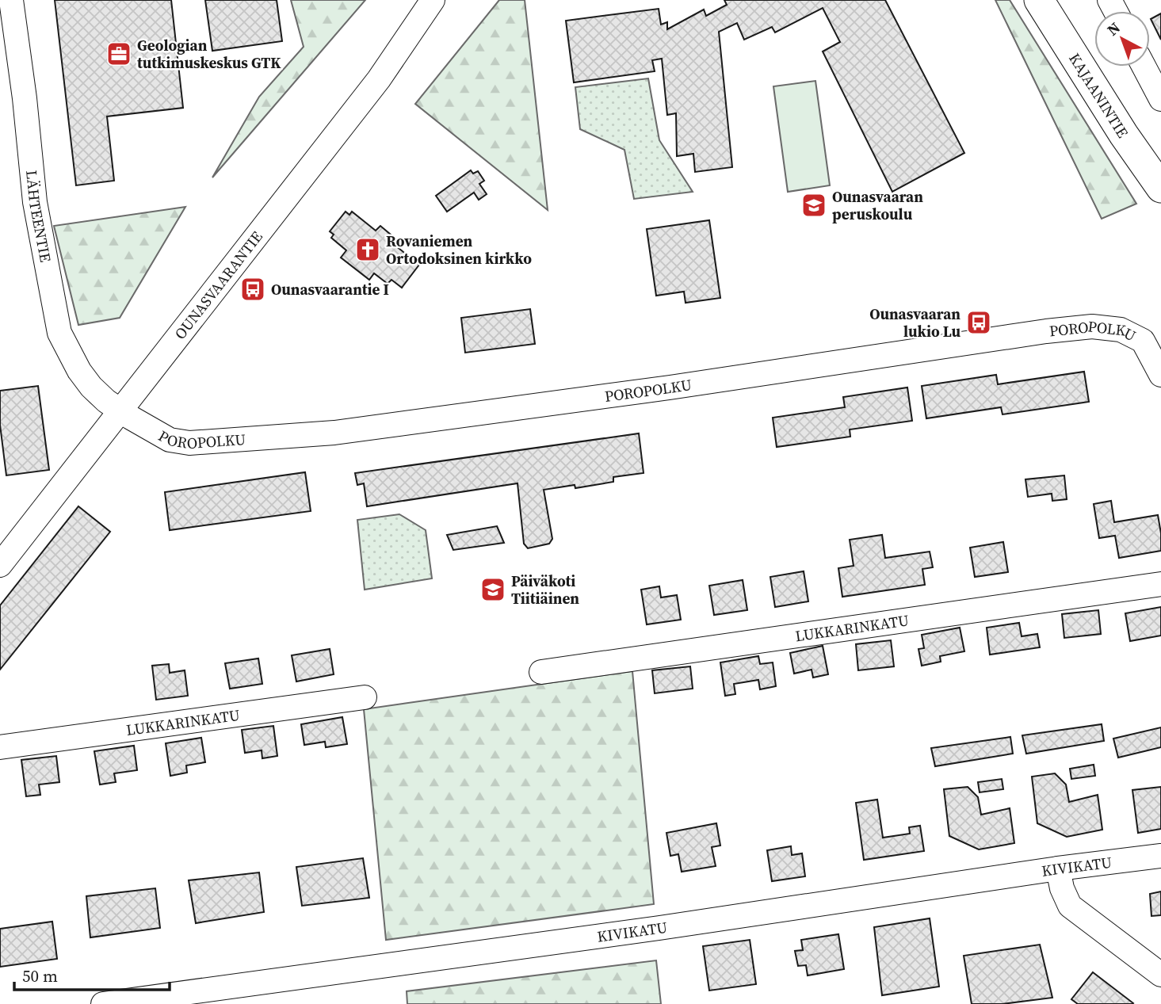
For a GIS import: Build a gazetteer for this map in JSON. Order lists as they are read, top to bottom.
{
  "streets": {
    "main road": ["KAJAANINTIE"],
    "street": [
      "LÄHTEENTIE",
      "OUNASVAARANTIE",
      "POROPOLKU",
      "LUKKARINKATU",
      "KIVIKATU"
    ]
  },
  "crossings": [
    ["LÄHTEENTIE", "OUNASVAARANTIE"],
    ["LÄHTEENTIE", "POROPOLKU"],
    ["OUNASVAARANTIE", "POROPOLKU"]
  ],
  "places": {
    "office": ["Geologian tutkimuskeskus GTK"],
    "school or university": ["Ounasvaaran peruskoulu", "Päiväkoti Tiitiäinen"],
    "church": ["Rovaniemen Ortodoksinen kirkko"],
    "bus stop": ["Ounasvaarantie I", "Ounasvaaran lukio Lu"]
  },
  "scale_bar": "50 m",
  "north": "top left"
}
